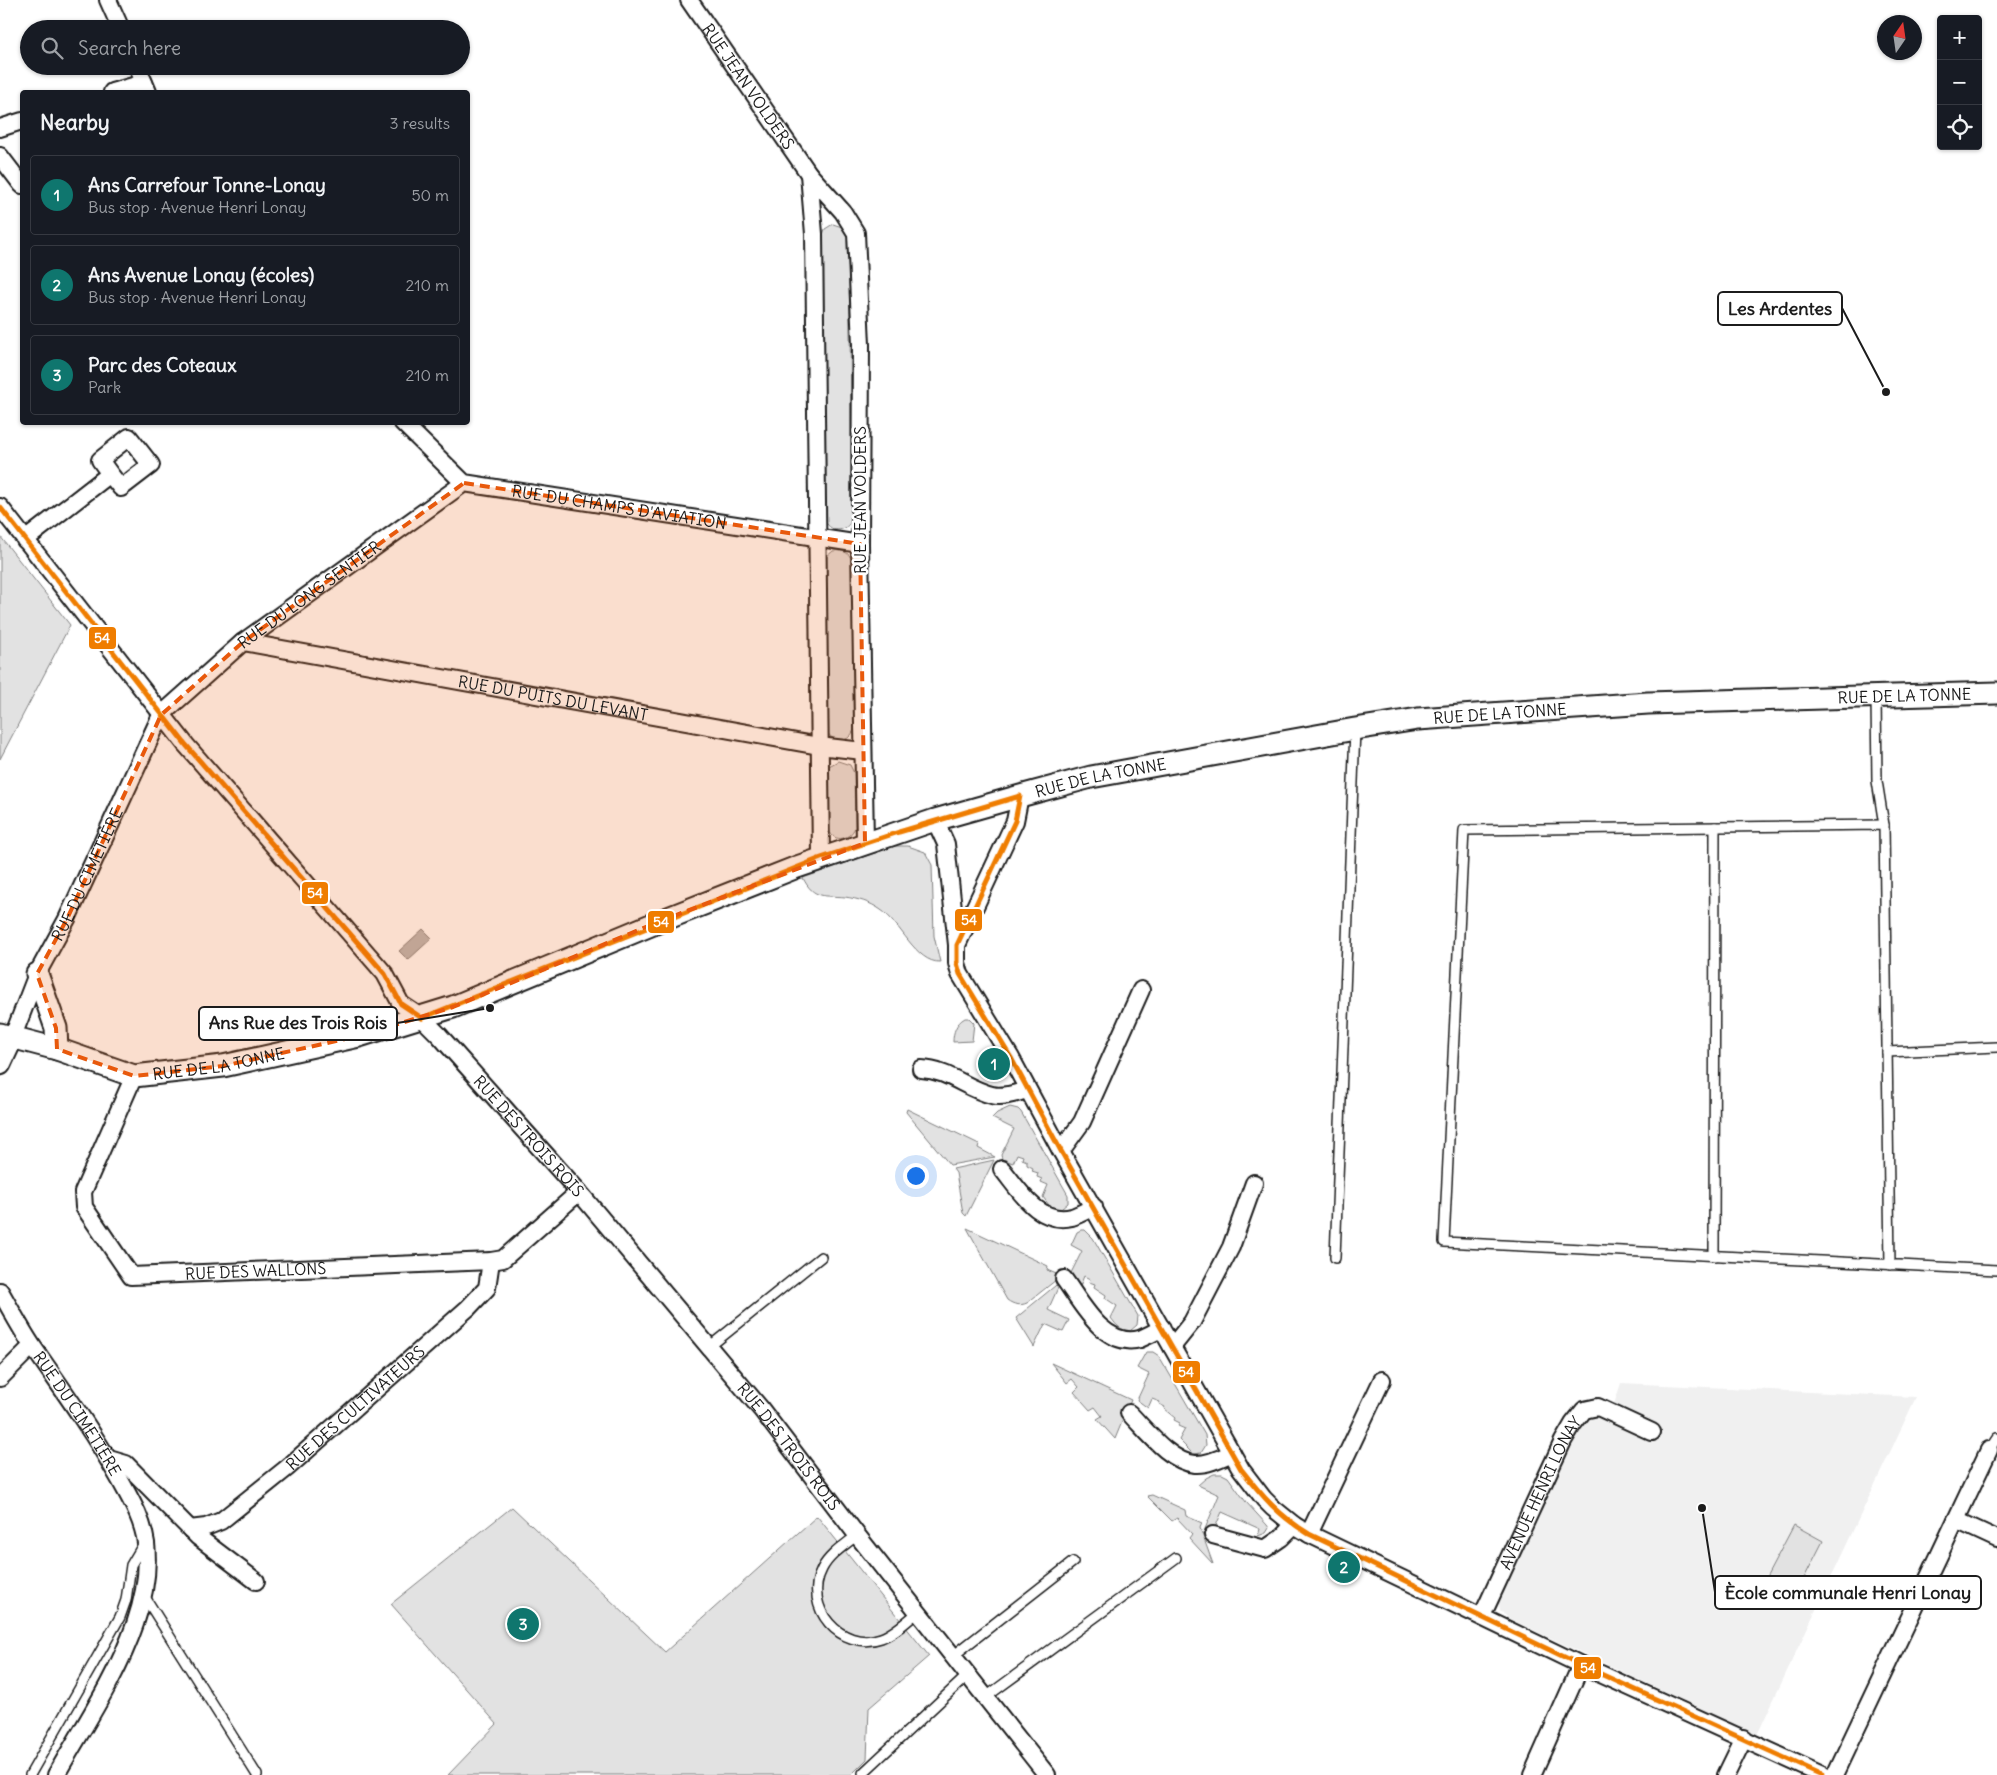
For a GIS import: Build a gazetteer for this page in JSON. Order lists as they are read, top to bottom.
{
  "streets": {
    "street": [
      "RUE JEAN VOLDERS",
      "RUE DU CHAMPS D'AVIATION",
      "RUE DU LONG SENTIER",
      "RUE DE LA TONNE",
      "RUE DU PUITS DU LEVANT",
      "RUE DU CIMETIÈRE",
      "RUE DES TROIS ROIS",
      "RUE DES WALLONS",
      "RUE DES CULTIVATEURS",
      "AVENUE HENRI LONAY"
    ]
  },
  "crossings": [
    ["RUE JEAN VOLDERS", "RUE DU CHAMPS D'AVIATION"],
    ["RUE JEAN VOLDERS", "RUE DE LA TONNE"],
    ["RUE JEAN VOLDERS", "RUE DU PUITS DU LEVANT"],
    ["RUE DU CHAMPS D'AVIATION", "RUE DU LONG SENTIER"],
    ["RUE DU LONG SENTIER", "RUE DU PUITS DU LEVANT"],
    ["RUE DU LONG SENTIER", "RUE DU CIMETIÈRE"],
    ["RUE DU LONG SENTIER", "RUE DES TROIS ROIS"],
    ["RUE DE LA TONNE", "RUE DU CIMETIÈRE"],
    ["RUE DE LA TONNE", "RUE DES TROIS ROIS"],
    ["RUE DE LA TONNE", "RUE DES WALLONS"],
    ["RUE DU CIMETIÈRE", "RUE DES TROIS ROIS"],
    ["RUE DES TROIS ROIS", "RUE DES WALLONS"],
    ["RUE DES WALLONS", "RUE DES CULTIVATEURS"]
  ],
  "places": ["Les Ardentes", "Ans Rue des Trois Rois", "Ècole communale Henri Lonay"],
  "lines": ["transit line 54"],
  "north": "top",
  "page": {
    "map_buttons": ["+", "−"],
    "search": "Search here",
    "heading": ["Nearby", "3 results"],
    "list": [
      {
        "mark": "1",
        "name": "Ans Carrefour Tonne-Lonay",
        "note": "Bus stop · Avenue Henri Lonay",
        "value": "50 m"
      },
      {
        "mark": "2",
        "name": "Ans Avenue Lonay (écoles)",
        "note": "Bus stop · Avenue Henri Lonay",
        "value": "210 m"
      },
      {
        "mark": "3",
        "name": "Parc des Coteaux",
        "note": "Park",
        "value": "210 m"
      }
    ],
    "pins": ["1", "2", "3"]
  }
}
